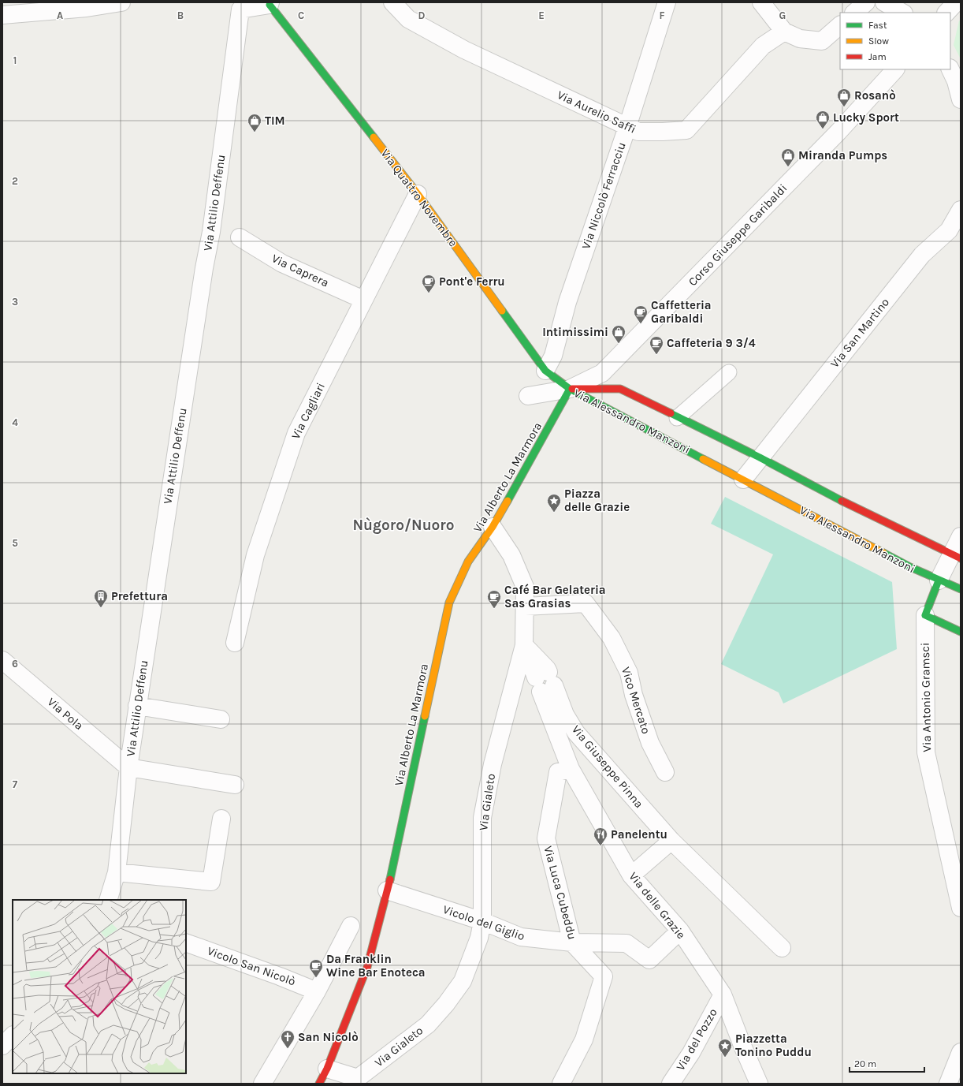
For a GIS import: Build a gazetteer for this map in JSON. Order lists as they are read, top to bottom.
{
  "streets": {
    "street": [
      "Via Aurelio Saffi",
      "Via Niccolò Ferracciu",
      "Via Quattro Novembre",
      "Via Attilio Deffenu",
      "Corso Giuseppe Garibaldi",
      "Via Caprera",
      "Via San Martino",
      "Via Cagliari",
      "Via Alessandro Manzoni",
      "Via Alberto La Marmora",
      "Via Antonio Gramsci",
      "Vico Mercato",
      "Via Pola",
      "Via Giuseppe Pinna",
      "Via Gialeto",
      "Via Luca Cubeddu",
      "Via delle Grazie",
      "Vicolo del Giglio",
      "Vicolo San Nicolò",
      "Via del Pozzo"
    ]
  },
  "crossings": [
    ["Via Aurelio Saffi", "Via Niccolò Ferracciu"],
    ["Via Niccolò Ferracciu", "Via Quattro Novembre"],
    ["Via Quattro Novembre", "Via Attilio Deffenu"],
    ["Via Quattro Novembre", "Corso Giuseppe Garibaldi"],
    ["Via Quattro Novembre", "Via Cagliari"],
    ["Via Quattro Novembre", "Via Alessandro Manzoni"],
    ["Via Quattro Novembre", "Via Alberto La Marmora"],
    ["Via Attilio Deffenu", "Via Pola"],
    ["Corso Giuseppe Garibaldi", "Via Alessandro Manzoni"],
    ["Corso Giuseppe Garibaldi", "Via Alberto La Marmora"],
    ["Via Caprera", "Via Cagliari"],
    ["Via San Martino", "Via Alessandro Manzoni"],
    ["Via Alessandro Manzoni", "Via Alberto La Marmora"],
    ["Via Alessandro Manzoni", "Via Antonio Gramsci"],
    ["Via Alberto La Marmora", "Via Gialeto"],
    ["Via Alberto La Marmora", "Vicolo del Giglio"],
    ["Vico Mercato", "Via Gialeto"],
    ["Via Giuseppe Pinna", "Via delle Grazie"],
    ["Via Gialeto", "Via delle Grazie"],
    ["Via Gialeto", "Vicolo del Giglio"],
    ["Via Luca Cubeddu", "Via delle Grazie"],
    ["Via Luca Cubeddu", "Vicolo del Giglio"],
    ["Via delle Grazie", "Vicolo del Giglio"],
    ["Via delle Grazie", "Via del Pozzo"]
  ],
  "districts": ["Nùgoro/Nuoro"],
  "places": {
    "shop": [
      "Rosanò",
      "Lucky Sport",
      "TIM",
      "Miranda Pumps",
      "Intimissimi"
    ],
    "cafe": [
      "Pont'e Ferru",
      "Caffetteria Garibaldi",
      "Caffeteria 9 3/4",
      "Café Bar Gelateria Sas Grasias",
      "Da Franklin Wine Bar Enoteca"
    ],
    "place": ["Piazza delle Grazie", "Piazzetta Tonino Puddu"],
    "building": ["Prefettura"],
    "restaurant": ["Panelentu"],
    "church": ["San Nicolò"]
  },
  "legend": ["Fast", "Slow", "Jam"],
  "scale_bar": "20 m",
  "grid": {
    "columns": [
      "A",
      "B",
      "C",
      "D",
      "E",
      "F",
      "G"
    ],
    "rows": [
      "1",
      "2",
      "3",
      "4",
      "5",
      "6",
      "7"
    ]
  }
}
